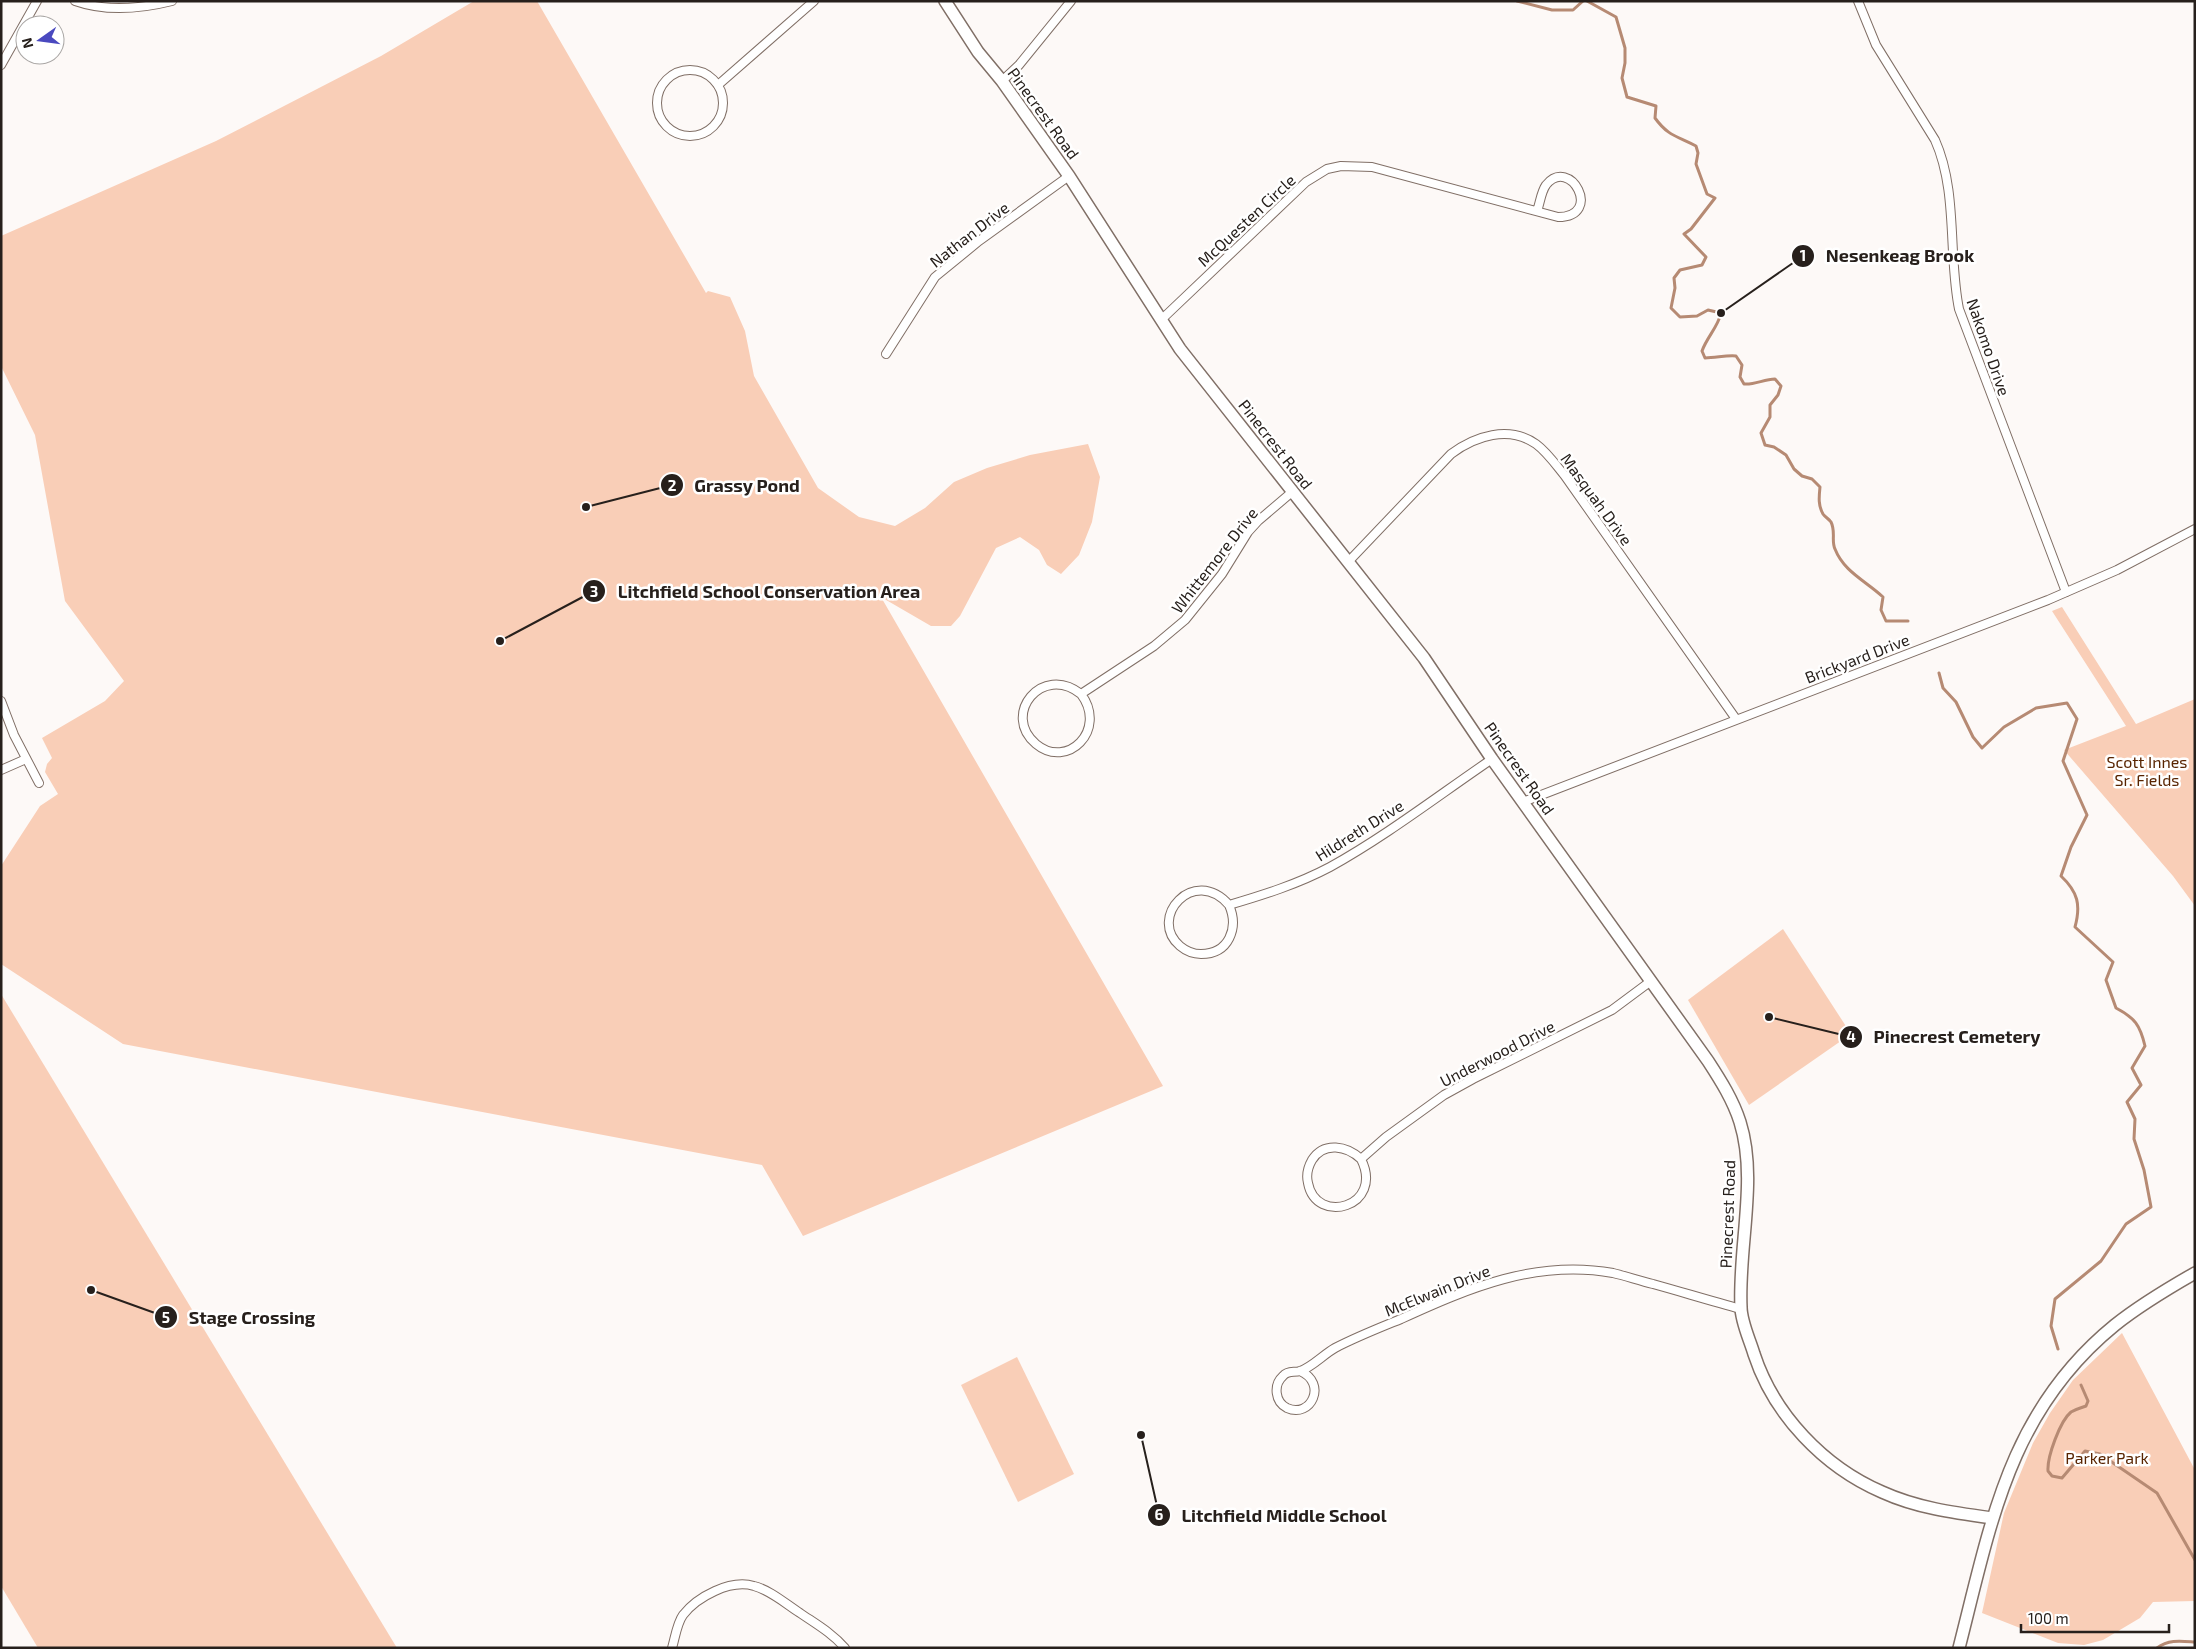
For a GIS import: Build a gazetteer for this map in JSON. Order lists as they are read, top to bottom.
{
  "streets": {
    "street": [
      "Pinecrest Road",
      "McQuesten Circle",
      "Nathan Drive",
      "Nakomo Drive",
      "Masquah Drive",
      "Whittemore Drive",
      "Brickyard Drive",
      "Hildreth Drive",
      "Underwood Drive",
      "McElwain Drive"
    ]
  },
  "crossings": [
    ["Pinecrest Road", "McQuesten Circle"],
    ["Pinecrest Road", "Nathan Drive"],
    ["Pinecrest Road", "Masquah Drive"],
    ["Pinecrest Road", "Whittemore Drive"],
    ["Pinecrest Road", "Brickyard Drive"],
    ["Pinecrest Road", "Hildreth Drive"],
    ["Pinecrest Road", "Underwood Drive"],
    ["Pinecrest Road", "McElwain Drive"],
    ["Nakomo Drive", "Brickyard Drive"],
    ["Masquah Drive", "Brickyard Drive"]
  ],
  "parks": ["Scott Innes Sr. Fields", "Parker Park"],
  "places": [
    "Nesenkeag Brook",
    "Grassy Pond",
    "Litchfield School Conservation Area",
    "Pinecrest Cemetery",
    "Stage Crossing",
    "Litchfield Middle School"
  ],
  "scale_bar": "100 m",
  "north": "left"
}
